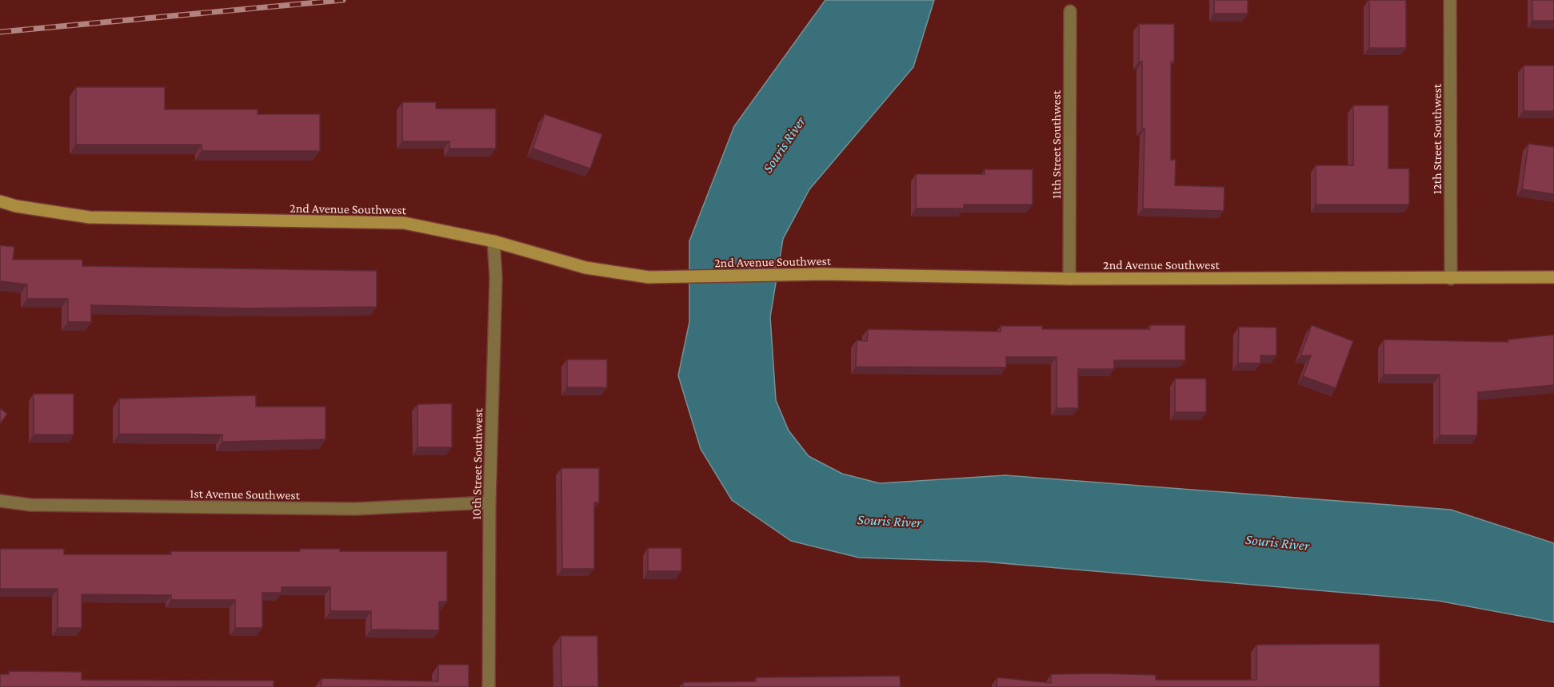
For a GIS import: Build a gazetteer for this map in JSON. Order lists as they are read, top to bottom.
{
  "streets": {
    "street": [
      "12th Street Southwest",
      "11th Street Southwest",
      "2nd Avenue Southwest",
      "10th Street Southwest",
      "1st Avenue Southwest"
    ]
  },
  "crossings": [
    ["12th Street Southwest", "2nd Avenue Southwest"],
    ["11th Street Southwest", "2nd Avenue Southwest"],
    ["2nd Avenue Southwest", "10th Street Southwest"],
    ["10th Street Southwest", "1st Avenue Southwest"]
  ],
  "water": ["Souris River"]
}
